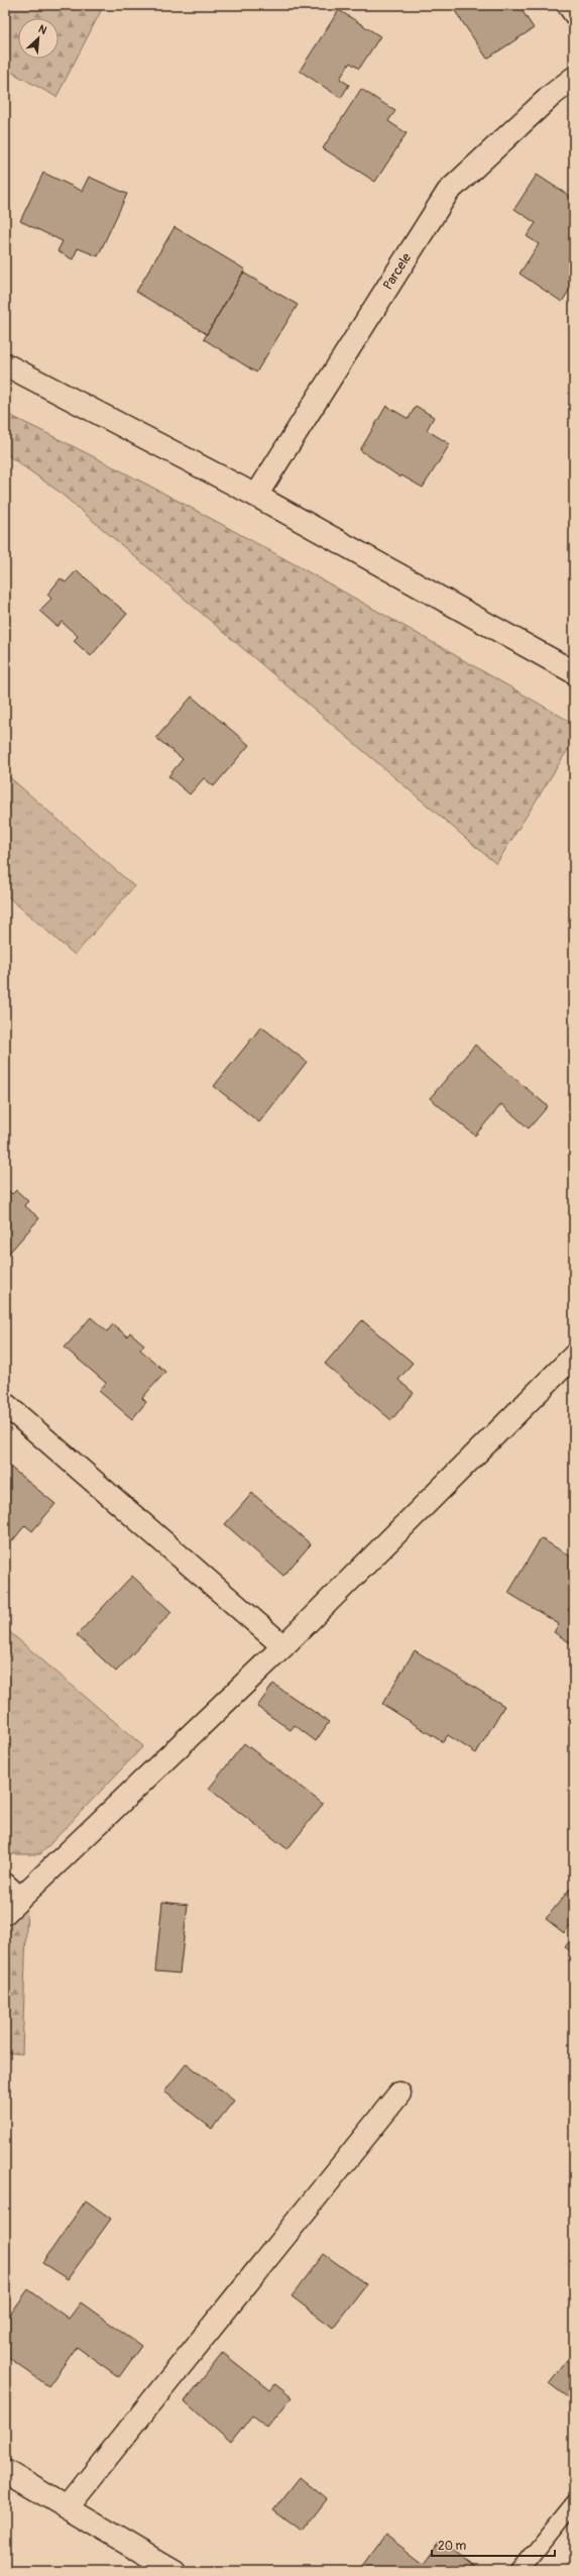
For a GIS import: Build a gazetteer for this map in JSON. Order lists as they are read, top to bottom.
{
  "streets": {
    "street": ["Parcele"]
  },
  "scale_bar": "20 m",
  "north": "top right"
}
